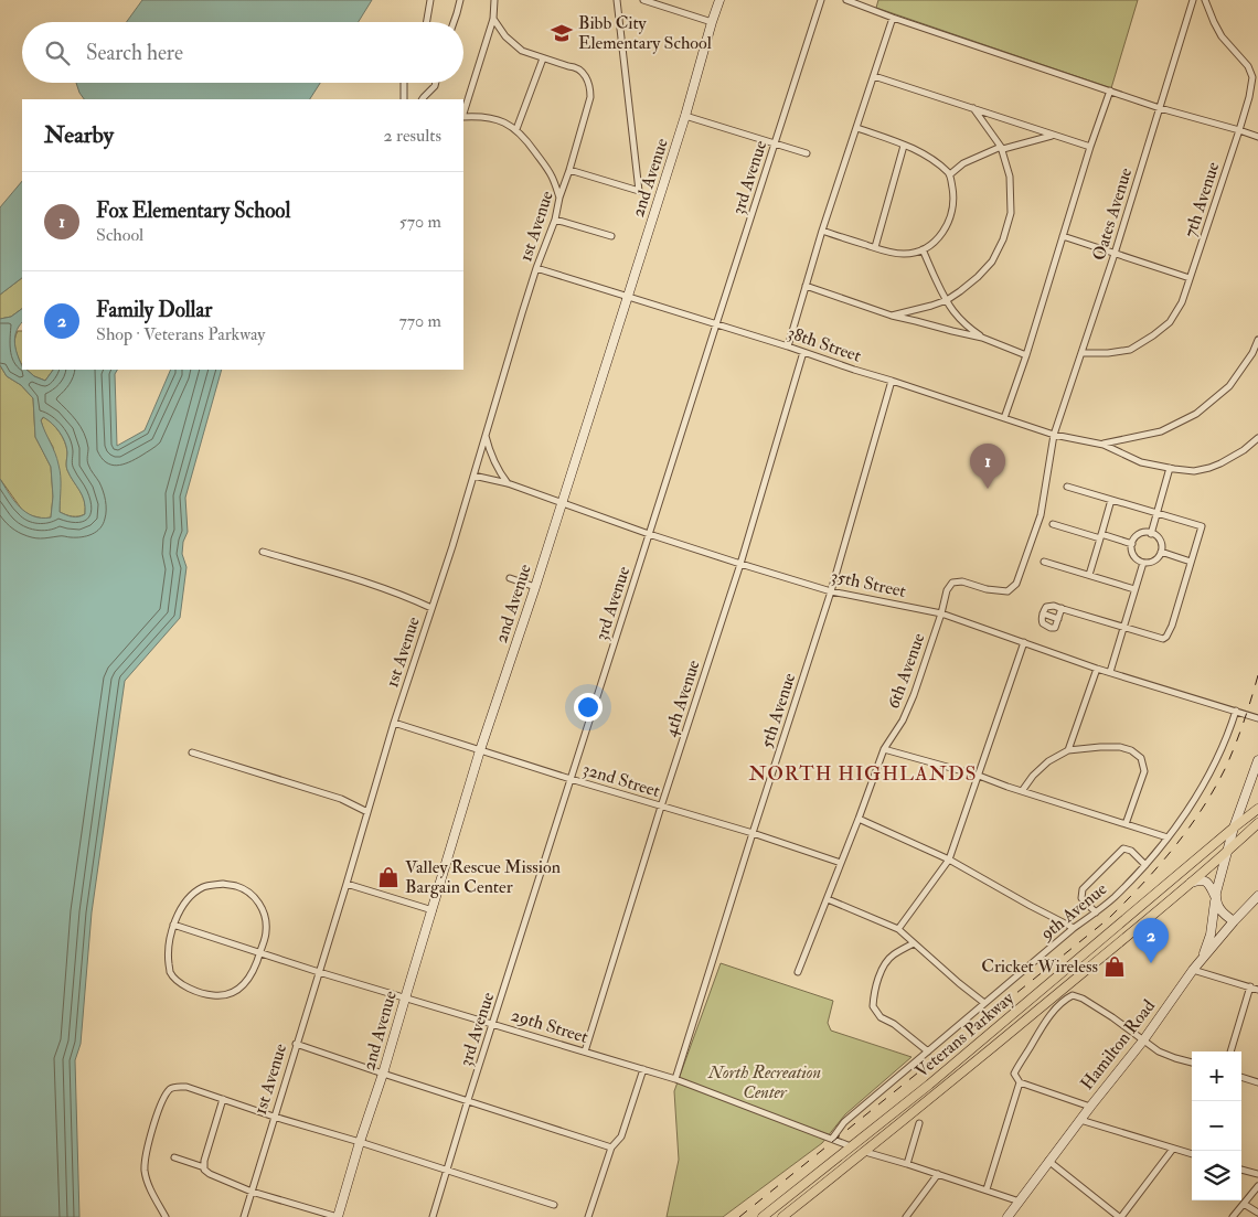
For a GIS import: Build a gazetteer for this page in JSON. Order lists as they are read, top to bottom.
{
  "streets": {
    "main road": ["2nd Avenue", "Veterans Parkway", "Hamilton Road"],
    "street": [
      "3rd Avenue",
      "7th Avenue",
      "Oates Avenue",
      "1st Avenue",
      "38th Street",
      "35th Street",
      "6th Avenue",
      "4th Avenue",
      "5th Avenue",
      "32nd Street",
      "9th Avenue",
      "29th Street"
    ]
  },
  "crossings": [
    ["2nd Avenue", "38th Street"],
    ["2nd Avenue", "35th Street"],
    ["2nd Avenue", "32nd Street"],
    ["2nd Avenue", "29th Street"],
    ["3rd Avenue", "38th Street"],
    ["3rd Avenue", "35th Street"],
    ["3rd Avenue", "32nd Street"],
    ["3rd Avenue", "29th Street"],
    ["7th Avenue", "Oates Avenue"],
    ["Oates Avenue", "38th Street"],
    ["Oates Avenue", "6th Avenue"],
    ["1st Avenue", "38th Street"],
    ["1st Avenue", "35th Street"],
    ["1st Avenue", "32nd Street"],
    ["1st Avenue", "29th Street"],
    ["38th Street", "6th Avenue"],
    ["38th Street", "4th Avenue"],
    ["38th Street", "5th Avenue"],
    ["35th Street", "6th Avenue"],
    ["35th Street", "4th Avenue"],
    ["35th Street", "5th Avenue"],
    ["35th Street", "9th Avenue"],
    ["6th Avenue", "32nd Street"],
    ["4th Avenue", "32nd Street"],
    ["4th Avenue", "29th Street"],
    ["5th Avenue", "32nd Street"],
    ["5th Avenue", "29th Street"],
    ["9th Avenue", "29th Street"],
    ["29th Street", "Veterans Parkway"]
  ],
  "districts": ["NORTH HIGHLANDS"],
  "parks": ["North Recreation Center"],
  "places": {
    "school or university": ["Bibb City Elementary School"],
    "shop": ["Valley Rescue Mission Bargain Center", "Cricket Wireless"]
  },
  "page": {
    "search": "Search here",
    "heading": ["Nearby", "2 results"],
    "list": [
      {
        "mark": "1",
        "name": "Fox Elementary School",
        "note": "School",
        "value": "570 m"
      },
      {
        "mark": "2",
        "name": "Family Dollar",
        "note": "Shop · Veterans Parkway",
        "value": "770 m"
      }
    ],
    "pins": ["1", "2"],
    "map_buttons": ["+", "−"]
  }
}
